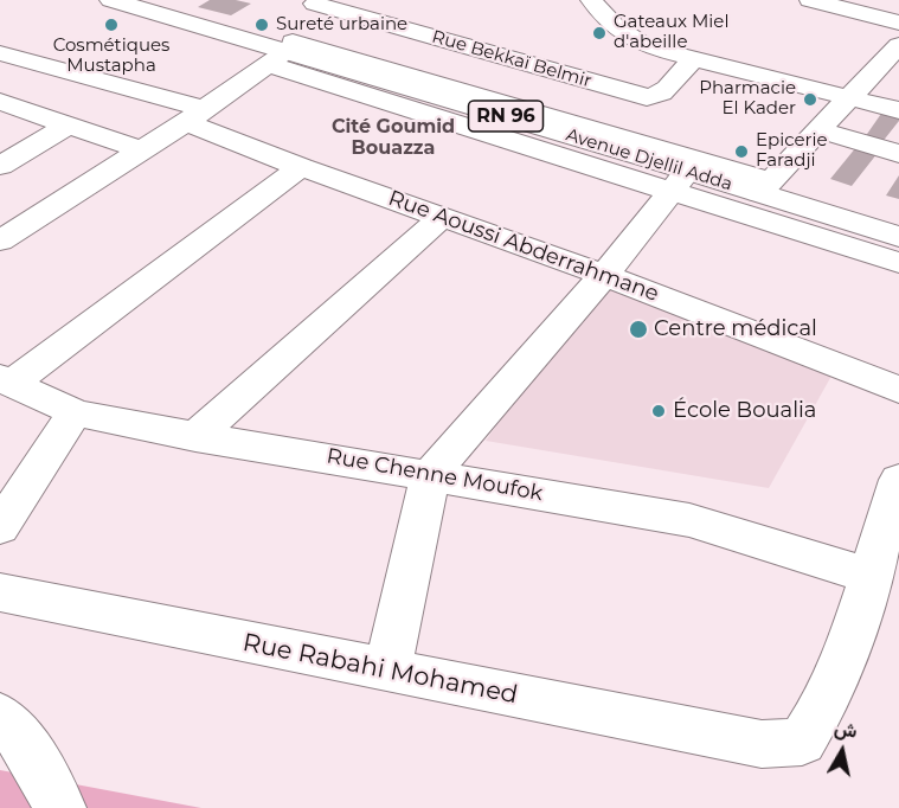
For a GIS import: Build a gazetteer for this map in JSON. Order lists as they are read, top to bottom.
{
  "streets": {
    "main road": ["RN 96", "Avenue Djellil Adda"],
    "street": [
      "Rue Bekkaï Belmir",
      "Rue Aoussi Abderrahmane",
      "Rue Chenne Moufok",
      "Rue Rabahi Mohamed"
    ]
  },
  "crossings": [
    ["Rue Chenne Moufok", "Rue Rabahi Mohamed"]
  ],
  "districts": ["Cité Goumid Bouazza"],
  "places": [
    "Cosmétiques Mustapha",
    "Sureté urbaine",
    "Gateaux Miel d'abeille",
    "Pharmacie El Kader",
    "Epicerie Faradji",
    "Centre médical",
    "École Boualia"
  ],
  "north": "top"
}
